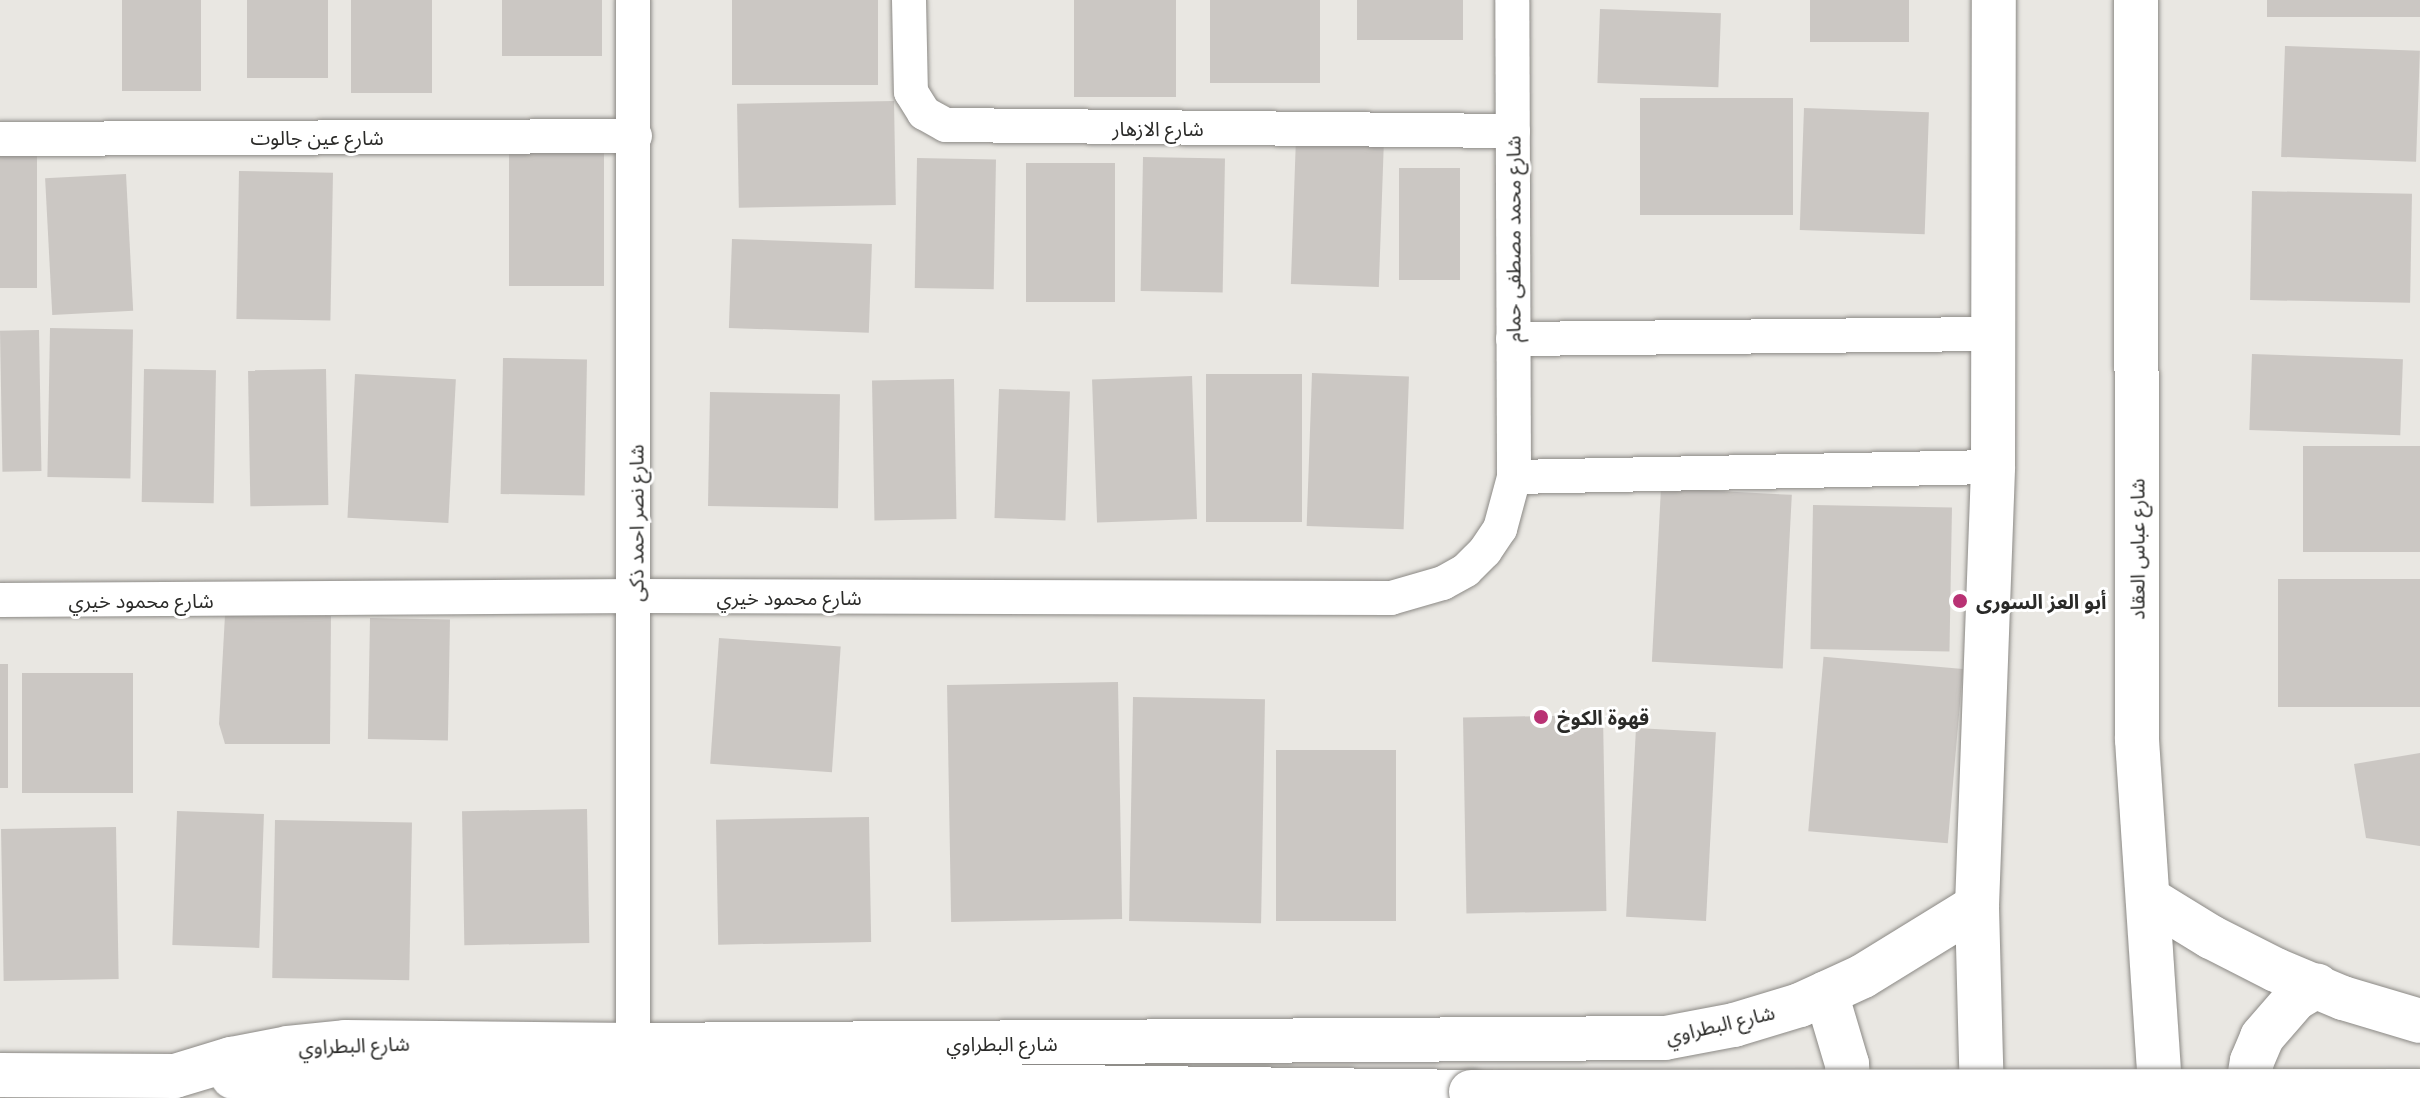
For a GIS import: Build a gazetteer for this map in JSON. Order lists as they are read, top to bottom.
{
  "streets": {
    "street": [
      "شارع الازهار",
      "شارع عين جالوت",
      "شارع محمد مصطفى حمام",
      "شارع نصر احمد ذكى",
      "شارع عباس العقاد",
      "شارع محمود خيري",
      "شارع البطراوي"
    ]
  },
  "crossings": [
    ["شارع الازهار", "شارع محمد مصطفى حمام"],
    ["شارع عين جالوت", "شارع نصر احمد ذكى"],
    ["شارع محمد مصطفى حمام", "شارع محمود خيري"],
    ["شارع نصر احمد ذكى", "شارع محمود خيري"],
    ["شارع نصر احمد ذكى", "شارع البطراوي"]
  ],
  "places": ["أبو العز السورى", "قهوة الكوخ"]
}
